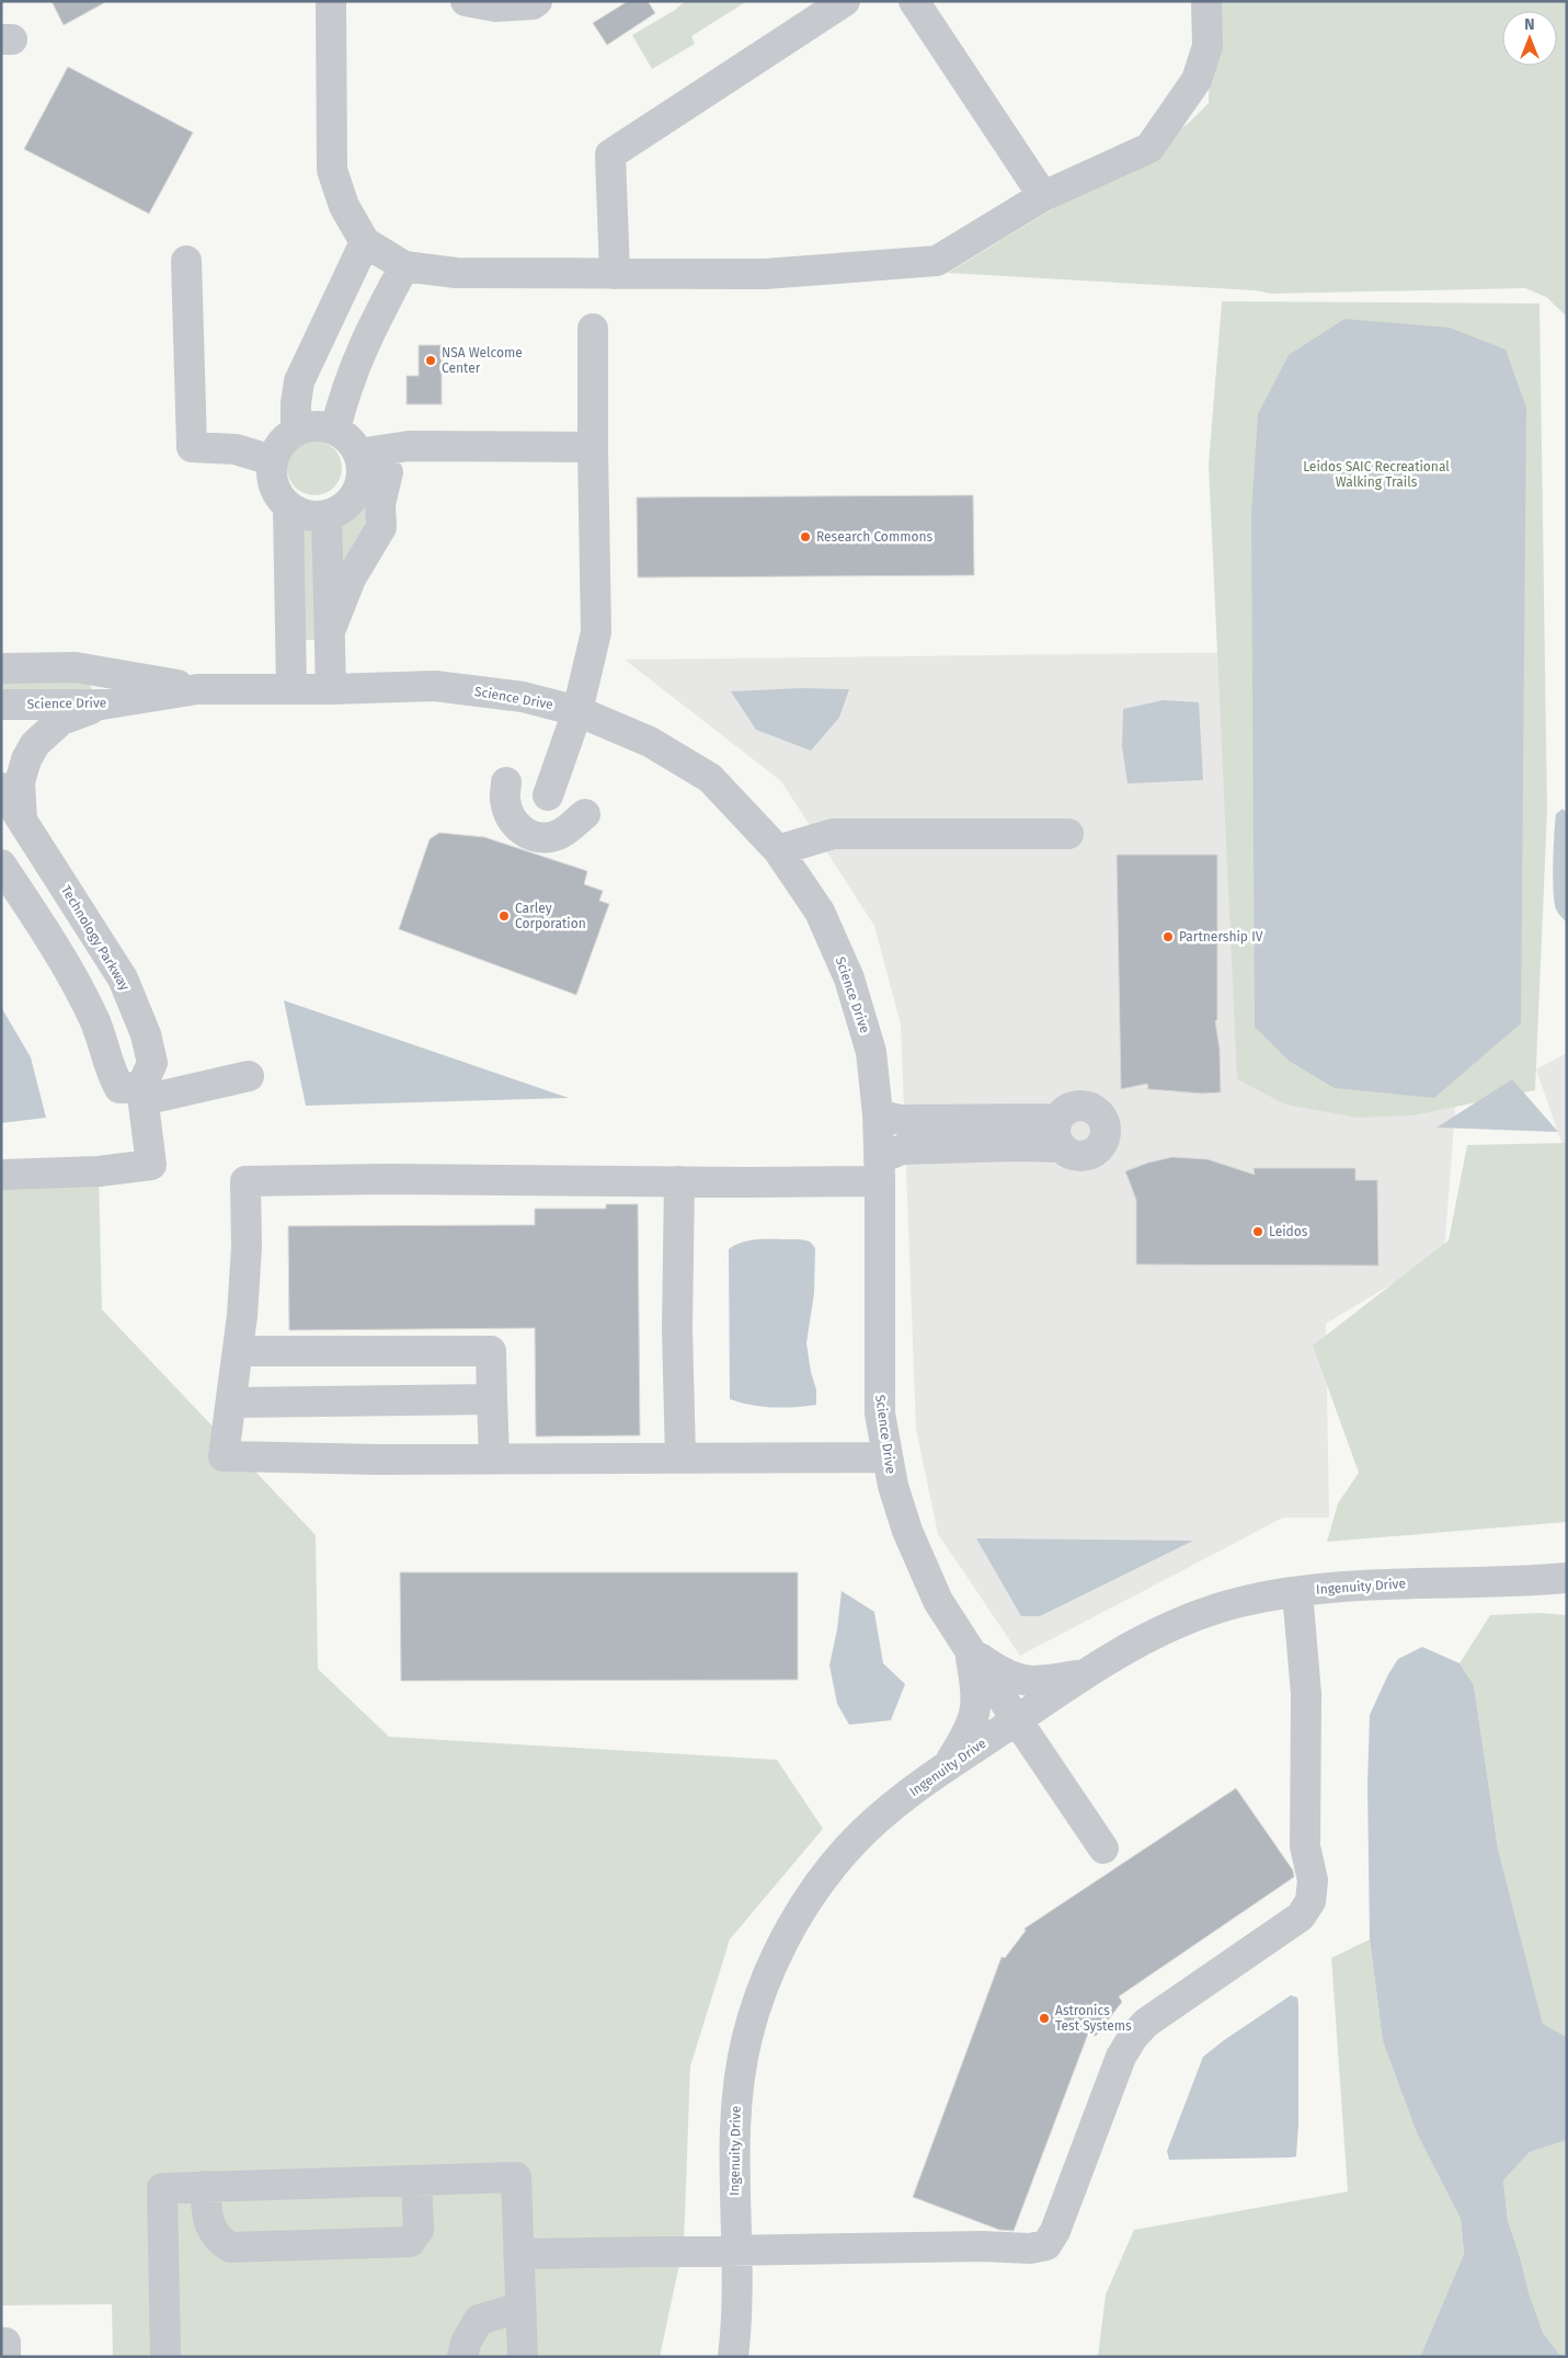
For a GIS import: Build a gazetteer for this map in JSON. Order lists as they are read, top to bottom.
{
  "streets": {
    "street": ["Science Drive", "Technology Parkway", "Ingenuity Drive"]
  },
  "crossings": [
    ["Science Drive", "Ingenuity Drive"]
  ],
  "parks": ["Leidos SAIC Recreational Walking Trails"],
  "places": [
    "NSA Welcome Center",
    "Research Commons",
    "Carley Corporation",
    "Partnership IV",
    "Leidos",
    "Astronics Test Systems"
  ],
  "north": "top"
}
